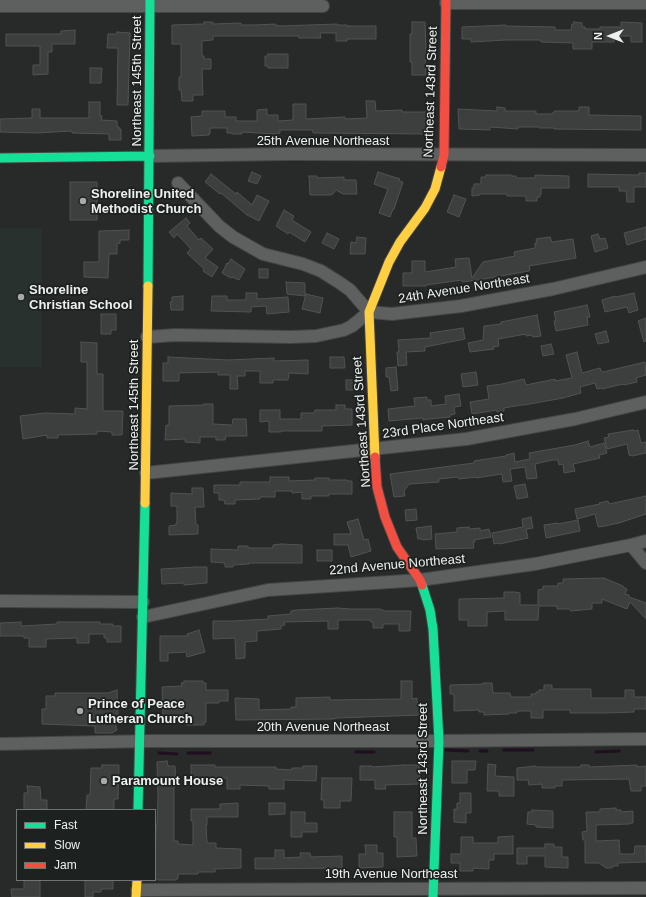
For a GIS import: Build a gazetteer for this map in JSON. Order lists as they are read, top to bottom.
{
  "streets": {
    "street": [
      "Northeast 145th Street",
      "Northeast 143rd Street",
      "25th Avenue Northeast",
      "24th Avenue Northeast",
      "23rd Place Northeast",
      "22nd Avenue Northeast",
      "20th Avenue Northeast",
      "19th Avenue Northeast"
    ]
  },
  "crossings": [
    ["Northeast 145th Street", "25th Avenue Northeast"],
    ["Northeast 145th Street", "23rd Place Northeast"],
    ["Northeast 145th Street", "22nd Avenue Northeast"],
    ["Northeast 145th Street", "20th Avenue Northeast"],
    ["Northeast 143rd Street", "25th Avenue Northeast"],
    ["Northeast 143rd Street", "24th Avenue Northeast"],
    ["Northeast 143rd Street", "23rd Place Northeast"],
    ["Northeast 143rd Street", "22nd Avenue Northeast"],
    ["Northeast 143rd Street", "20th Avenue Northeast"],
    ["Northeast 143rd Street", "19th Avenue Northeast"]
  ],
  "places": [
    "Shoreline United Methodist Church",
    "Shoreline Christian School",
    "Prince of Peace Lutheran Church",
    "Paramount House"
  ],
  "legend": ["Fast", "Slow", "Jam"],
  "north": "left"
}
